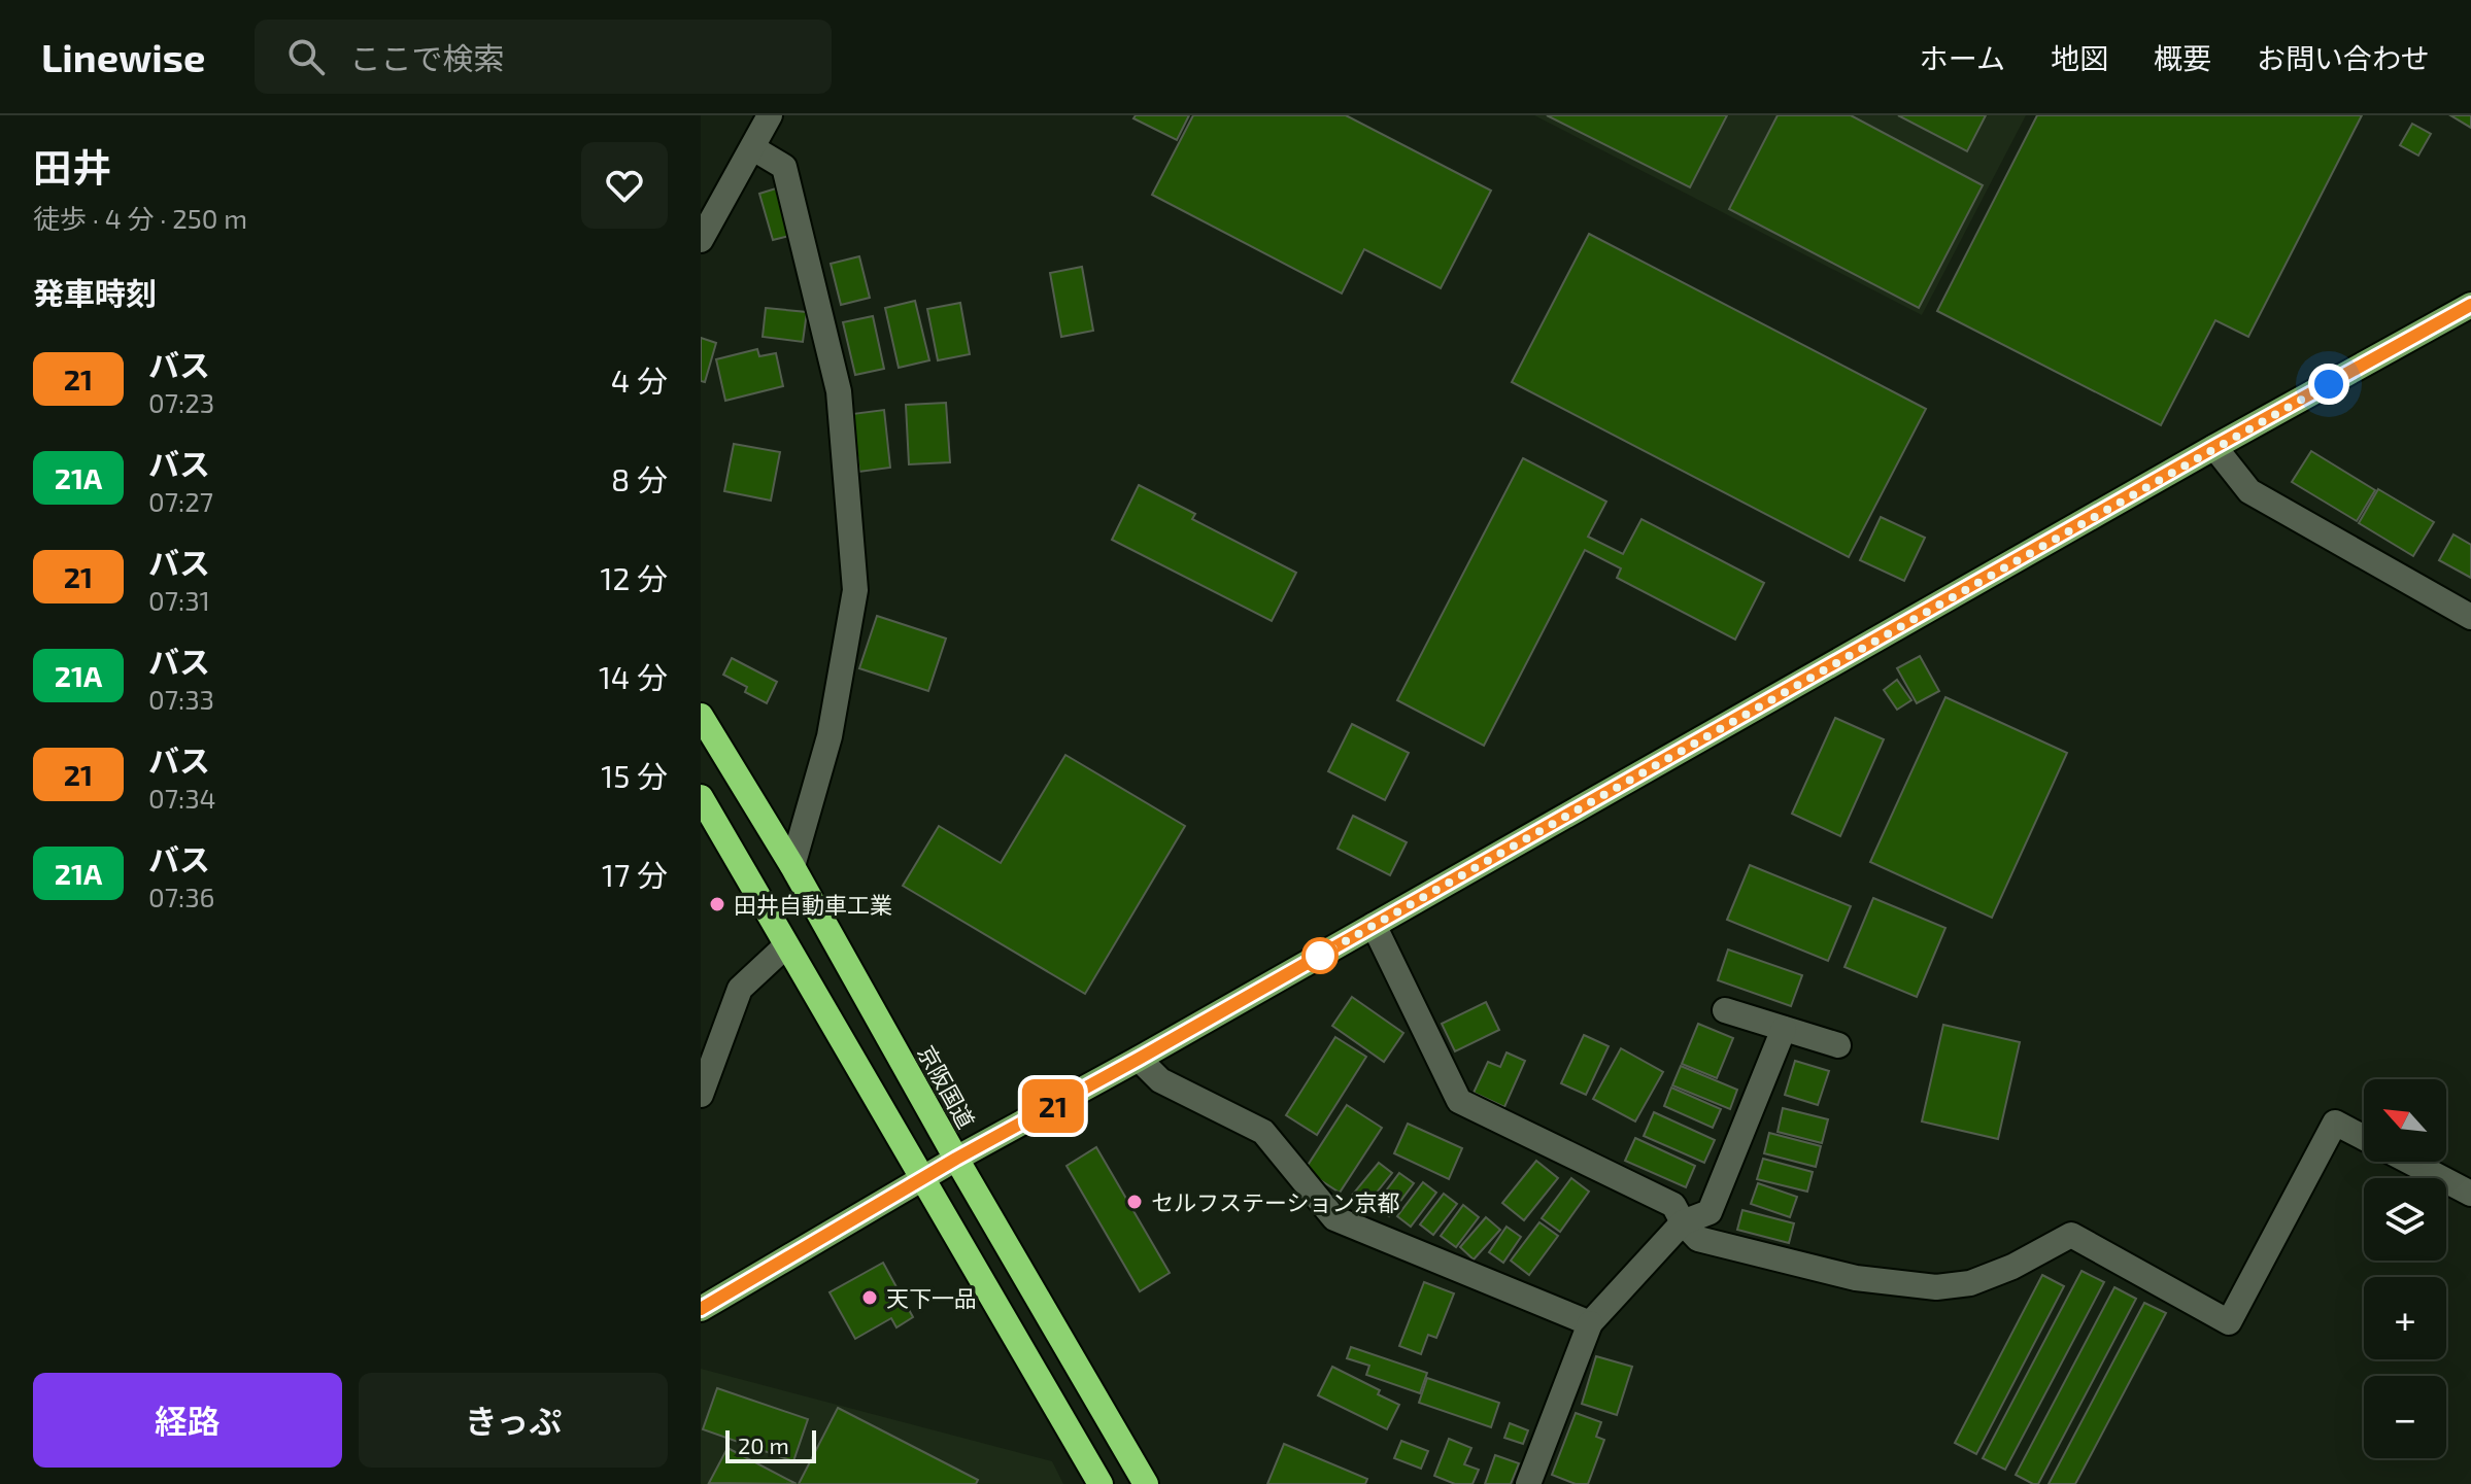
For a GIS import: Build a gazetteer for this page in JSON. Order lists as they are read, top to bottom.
{
  "streets": {
    "highway": ["京阪国道"]
  },
  "places": ["田井自動車工業", "セルフステーション京都", "天下一品"],
  "lines": ["bus line 21"],
  "scale_bar": "20 m",
  "north": "top left",
  "page": {
    "header": "Linewise",
    "search": "ここで検索",
    "nav": [
      "ホーム",
      "地図",
      "概要",
      "お問い合わせ"
    ],
    "heading": [
      ["田井", "徒歩 · 4 分 · 250 m"],
      "発車時刻"
    ],
    "on_map": "21",
    "list": [
      {
        "mark": "21",
        "name": "バス",
        "note": "07:23",
        "value": "4 分"
      },
      {
        "mark": "21A",
        "name": "バス",
        "note": "07:27",
        "value": "8 分"
      },
      {
        "mark": "21",
        "name": "バス",
        "note": "07:31",
        "value": "12 分"
      },
      {
        "mark": "21A",
        "name": "バス",
        "note": "07:33",
        "value": "14 分"
      },
      {
        "mark": "21",
        "name": "バス",
        "note": "07:34",
        "value": "15 分"
      },
      {
        "mark": "21A",
        "name": "バス",
        "note": "07:36",
        "value": "17 分"
      }
    ],
    "map_buttons": ["+", "−"],
    "buttons": ["経路", "きっぷ"],
    "scale": "20 m"
  }
}
